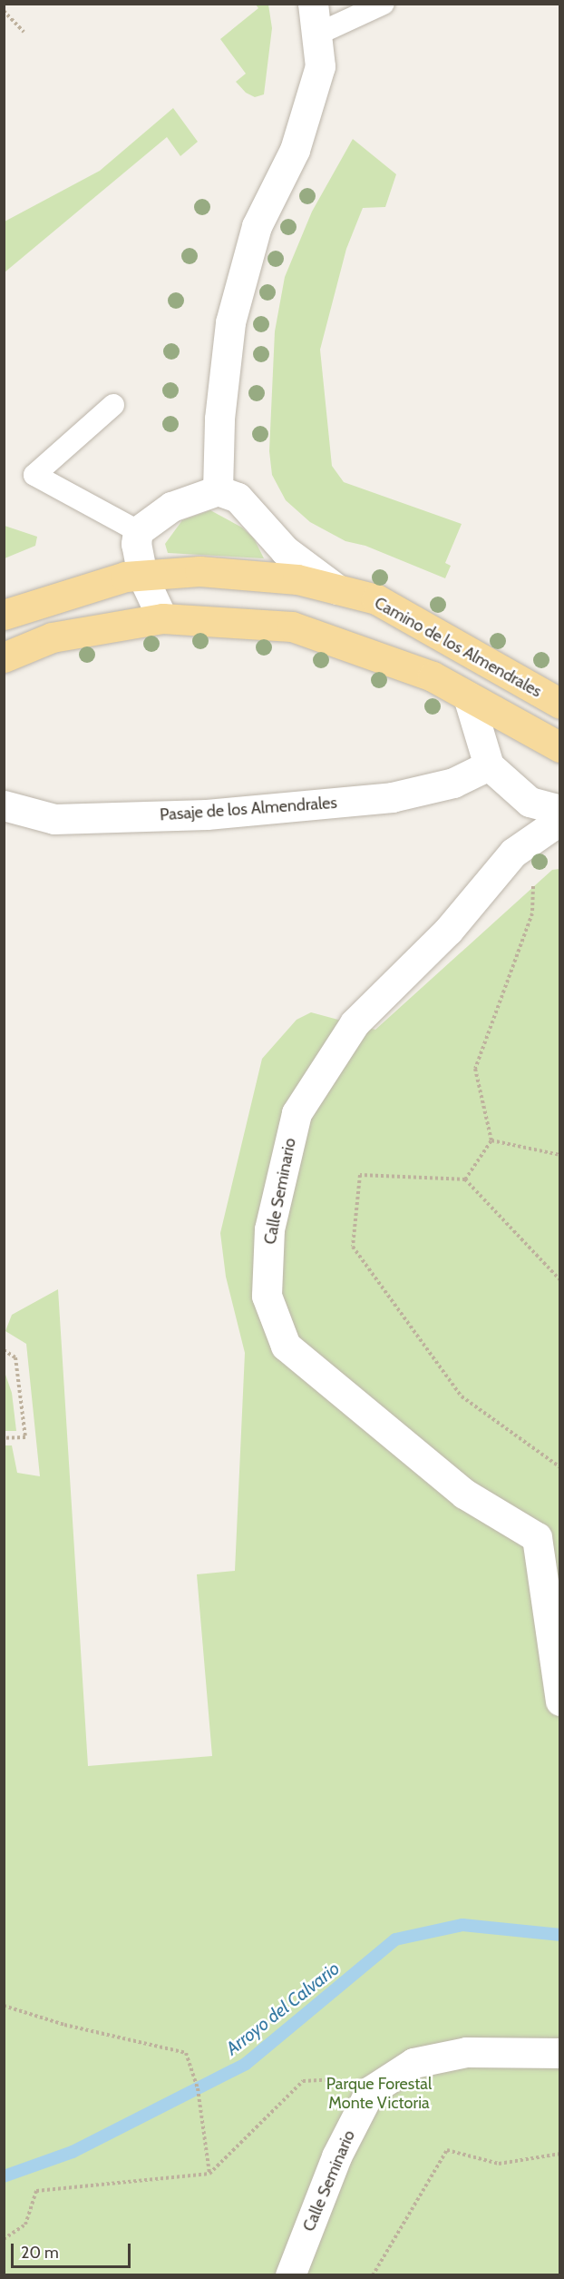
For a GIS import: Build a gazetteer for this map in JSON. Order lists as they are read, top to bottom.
{
  "streets": {
    "main road": ["Camino de los Almendrales"],
    "street": ["Pasaje de los Almendrales", "Calle Seminario"]
  },
  "water": ["Arroyo del Calvario"],
  "parks": ["Parque Forestal Monte Victoria"],
  "scale_bar": "20 m"
}
